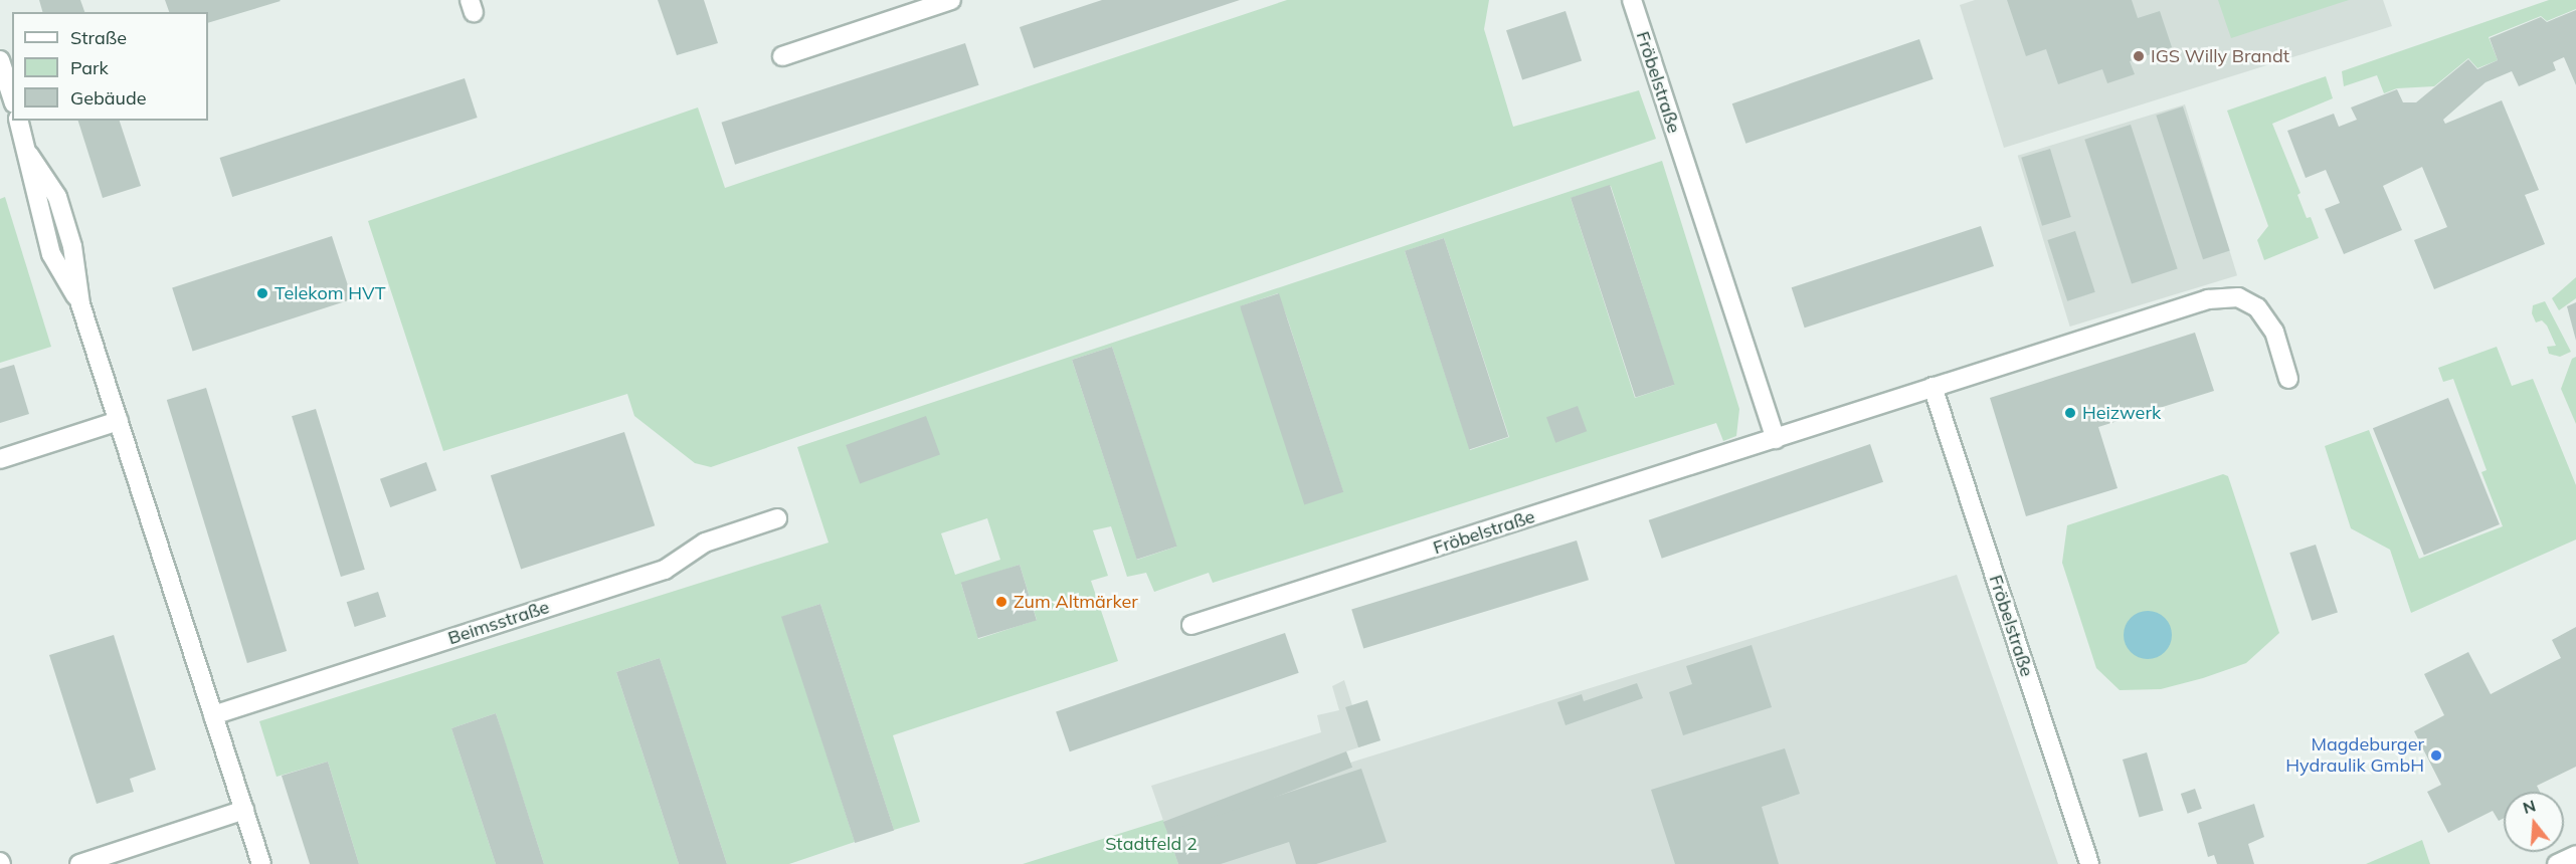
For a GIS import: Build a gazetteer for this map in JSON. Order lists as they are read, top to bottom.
{
  "streets": {
    "street": ["Fröbelstraße", "Beimsstraße"]
  },
  "parks": ["Stadtfeld 2"],
  "places": [
    "IGS Willy Brandt",
    "Telekom HVT",
    "Heizwerk",
    "Zum Altmärker",
    "Magdeburger Hydraulik GmbH"
  ],
  "legend": ["Straße", "Park", "Gebäude"],
  "north": "top"
}
